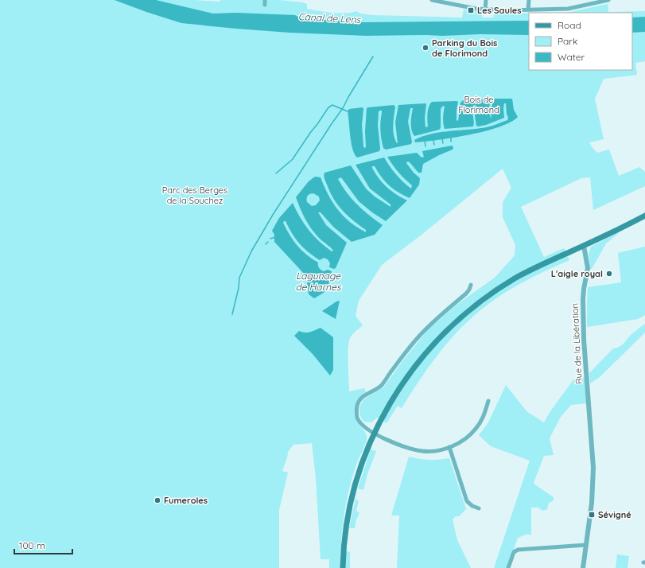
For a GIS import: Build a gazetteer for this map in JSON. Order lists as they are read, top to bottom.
{
  "streets": {
    "street": ["Rue de la Libération"]
  },
  "water": ["Canal de Lens", "Lagunage de Harnes"],
  "parks": ["Bois de Florimond", "Parc des Berges de la Souchez"],
  "places": {
    "transit": ["Les Saules", "Sévigné"],
    "other": ["Parking du Bois de Florimond", "L'aigle royal", "Fumeroles"]
  },
  "legend": ["Road", "Park", "Water"],
  "scale_bar": "100 m"
}
